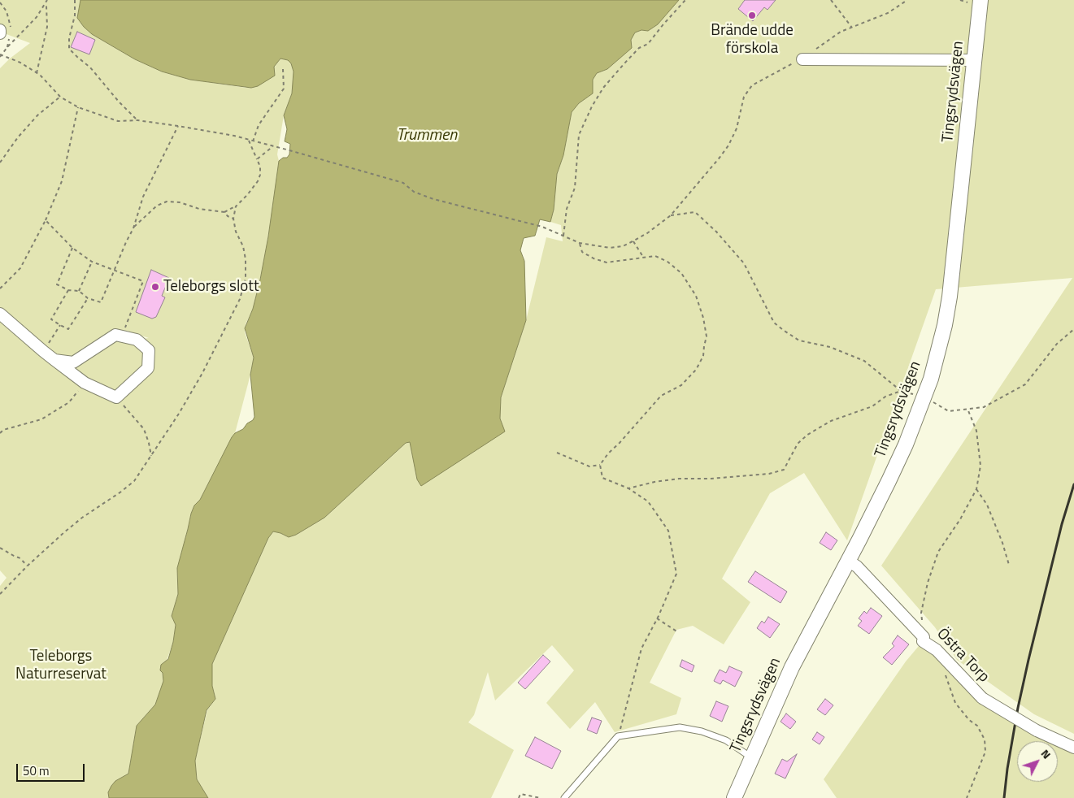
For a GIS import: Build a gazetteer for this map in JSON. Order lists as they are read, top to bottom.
{
  "streets": {
    "street": ["Tingsrydsvägen", "Östra Torp"]
  },
  "crossings": [
    ["Tingsrydsvägen", "Östra Torp"]
  ],
  "water": ["Trummen"],
  "parks": ["Teleborgs Naturreservat"],
  "places": ["Brände udde förskola", "Teleborgs slott"],
  "scale_bar": "50 m",
  "north": "top right"
}
